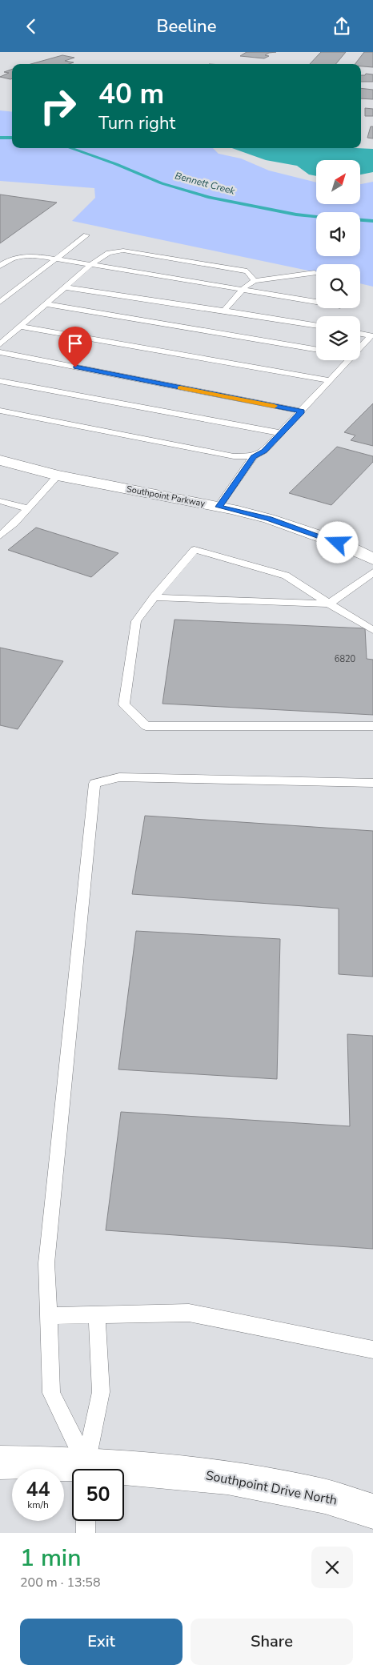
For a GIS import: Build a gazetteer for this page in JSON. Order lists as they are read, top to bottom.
{
  "streets": {
    "main road": ["Southpoint Parkway", "Southpoint Drive North"]
  },
  "water": ["Bennett Creek"],
  "house_numbers": ["6820"],
  "north": "top right",
  "page": {
    "header": "Beeline",
    "turn": ["40 m", "Turn right"],
    "speed": "44 km/h",
    "limit": "50",
    "heading": ["1 min", "200 m · 13:58"],
    "buttons": ["Exit", "Share"]
  }
}
